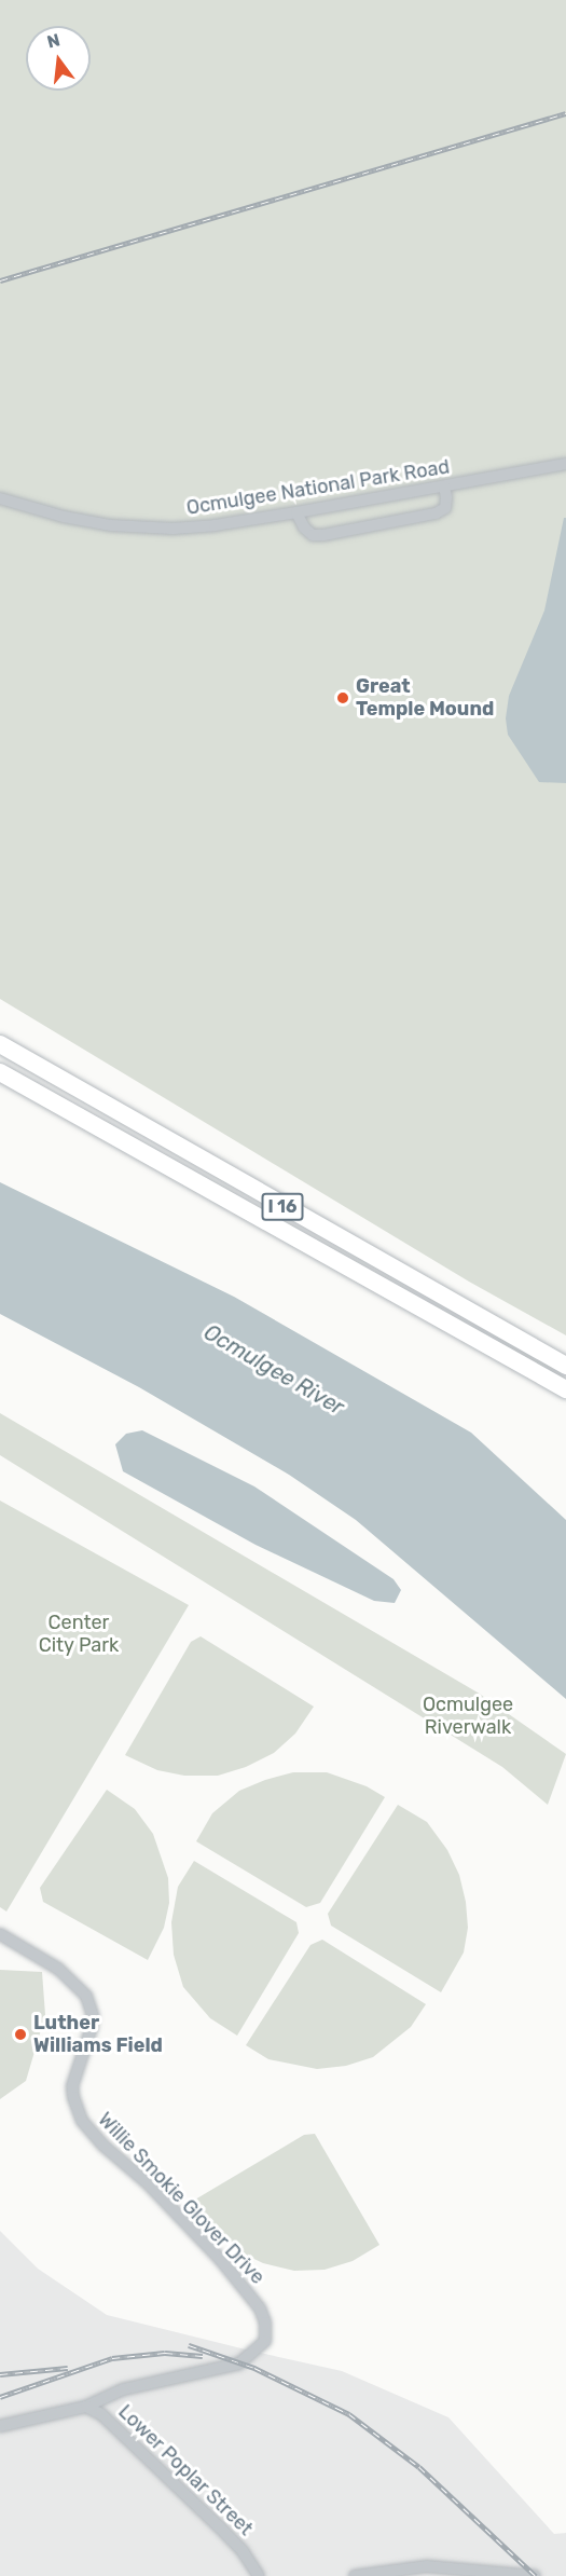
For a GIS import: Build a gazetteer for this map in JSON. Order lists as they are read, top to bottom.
{
  "streets": {
    "highway": ["I 16"],
    "street": ["Ocmulgee National Park Road", "Willie Smokie Glover Drive", "Lower Poplar Street"]
  },
  "crossings": [
    ["Willie Smokie Glover Drive", "Lower Poplar Street"]
  ],
  "water": ["Ocmulgee River"],
  "parks": ["Center City Park", "Ocmulgee Riverwalk"],
  "places": ["Great Temple Mound", "Luther Williams Field"],
  "north": "top"
}
